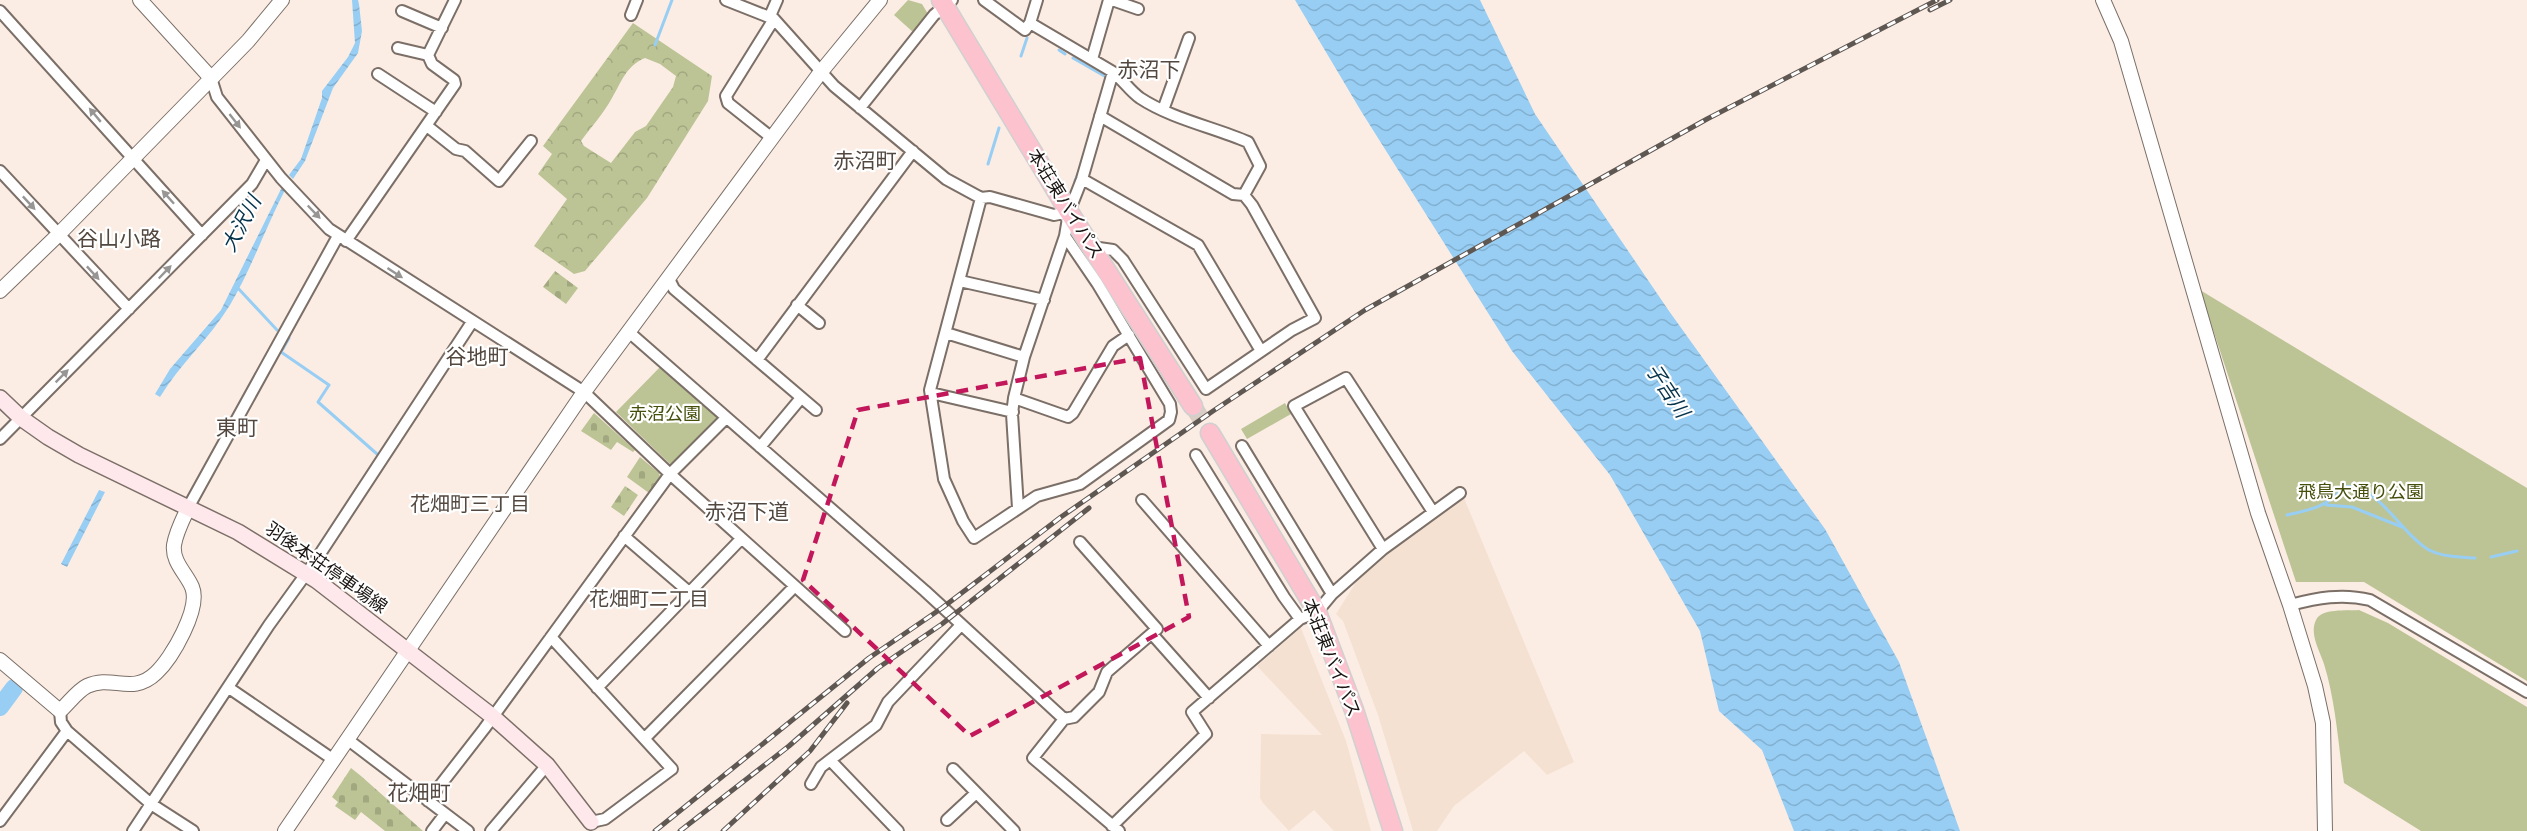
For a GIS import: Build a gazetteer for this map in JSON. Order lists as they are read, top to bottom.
{
  "streets": {
    "highway": ["本荘東バイパス"],
    "main road": ["羽後本荘停車場線"]
  },
  "districts": [
    "赤沼下",
    "赤沼町",
    "谷山小路",
    "谷地町",
    "東町",
    "花畑町三丁目",
    "赤沼下道",
    "花畑町二丁目",
    "花畑町"
  ],
  "water": ["大沢川", "子吉川"],
  "parks": ["赤沼公園", "飛鳥大通り公園"]
}
